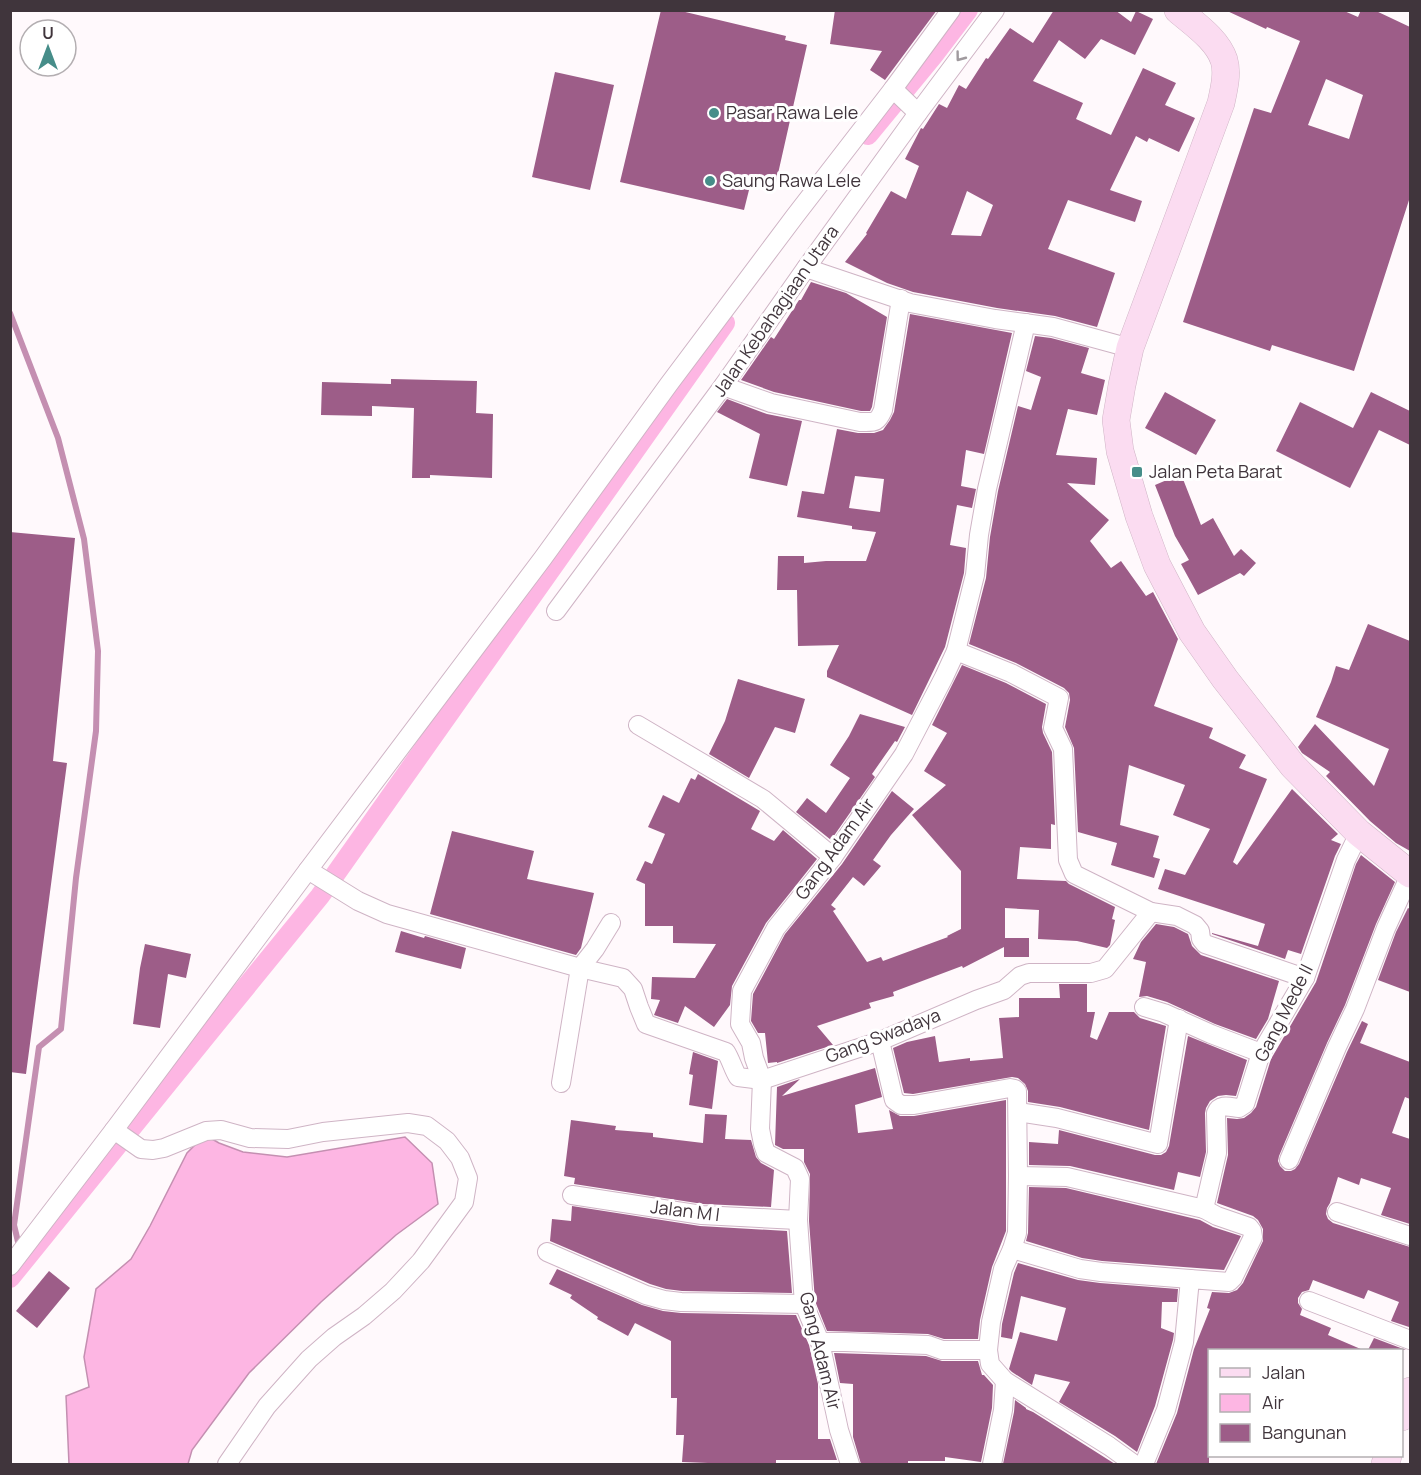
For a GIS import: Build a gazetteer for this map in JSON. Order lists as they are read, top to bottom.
{
  "streets": {
    "street": [
      "Jalan Kebahagiaan Utara",
      "Gang Adam Air",
      "Gang Mede II",
      "Gang Swadaya",
      "Jalan M I"
    ]
  },
  "crossings": [
    ["Gang Adam Air", "Gang Swadaya"],
    ["Gang Adam Air", "Jalan M I"]
  ],
  "places": {
    "other": ["Pasar Rawa Lele", "Saung Rawa Lele"],
    "transit": ["Jalan Peta Barat"]
  },
  "legend": ["Jalan", "Air", "Bangunan"],
  "north": "top"
}
